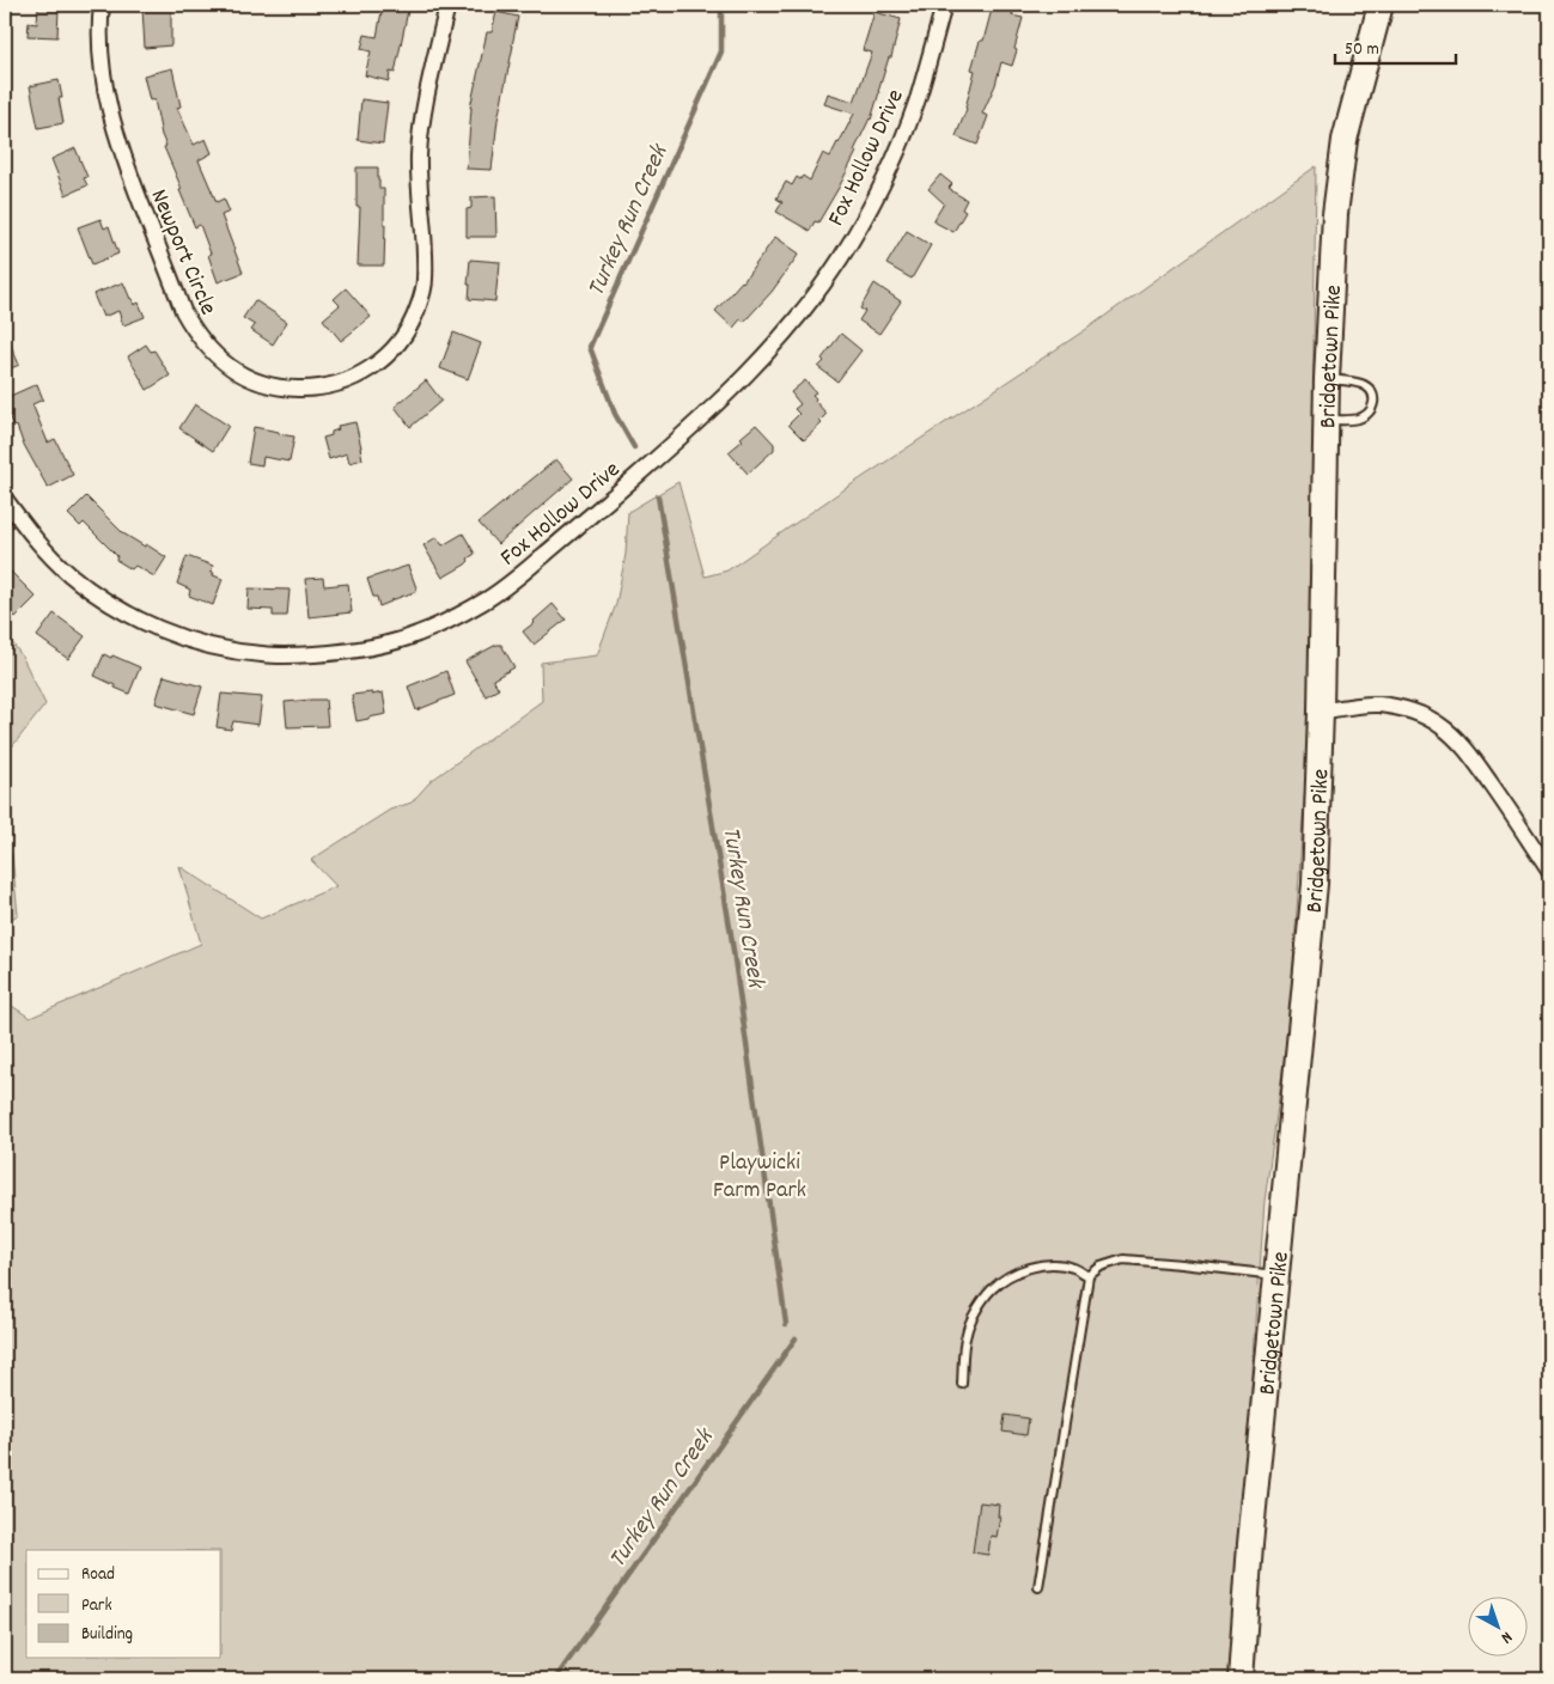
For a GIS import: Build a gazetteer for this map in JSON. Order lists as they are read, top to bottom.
{
  "streets": {
    "main road": ["Bridgetown Pike"],
    "street": ["Fox Hollow Drive", "Newport Circle"]
  },
  "water": ["Turkey Run Creek"],
  "parks": ["Playwicki Farm Park"],
  "legend": ["Road", "Park", "Building"],
  "scale_bar": "50 m",
  "north": "bottom right"
}
